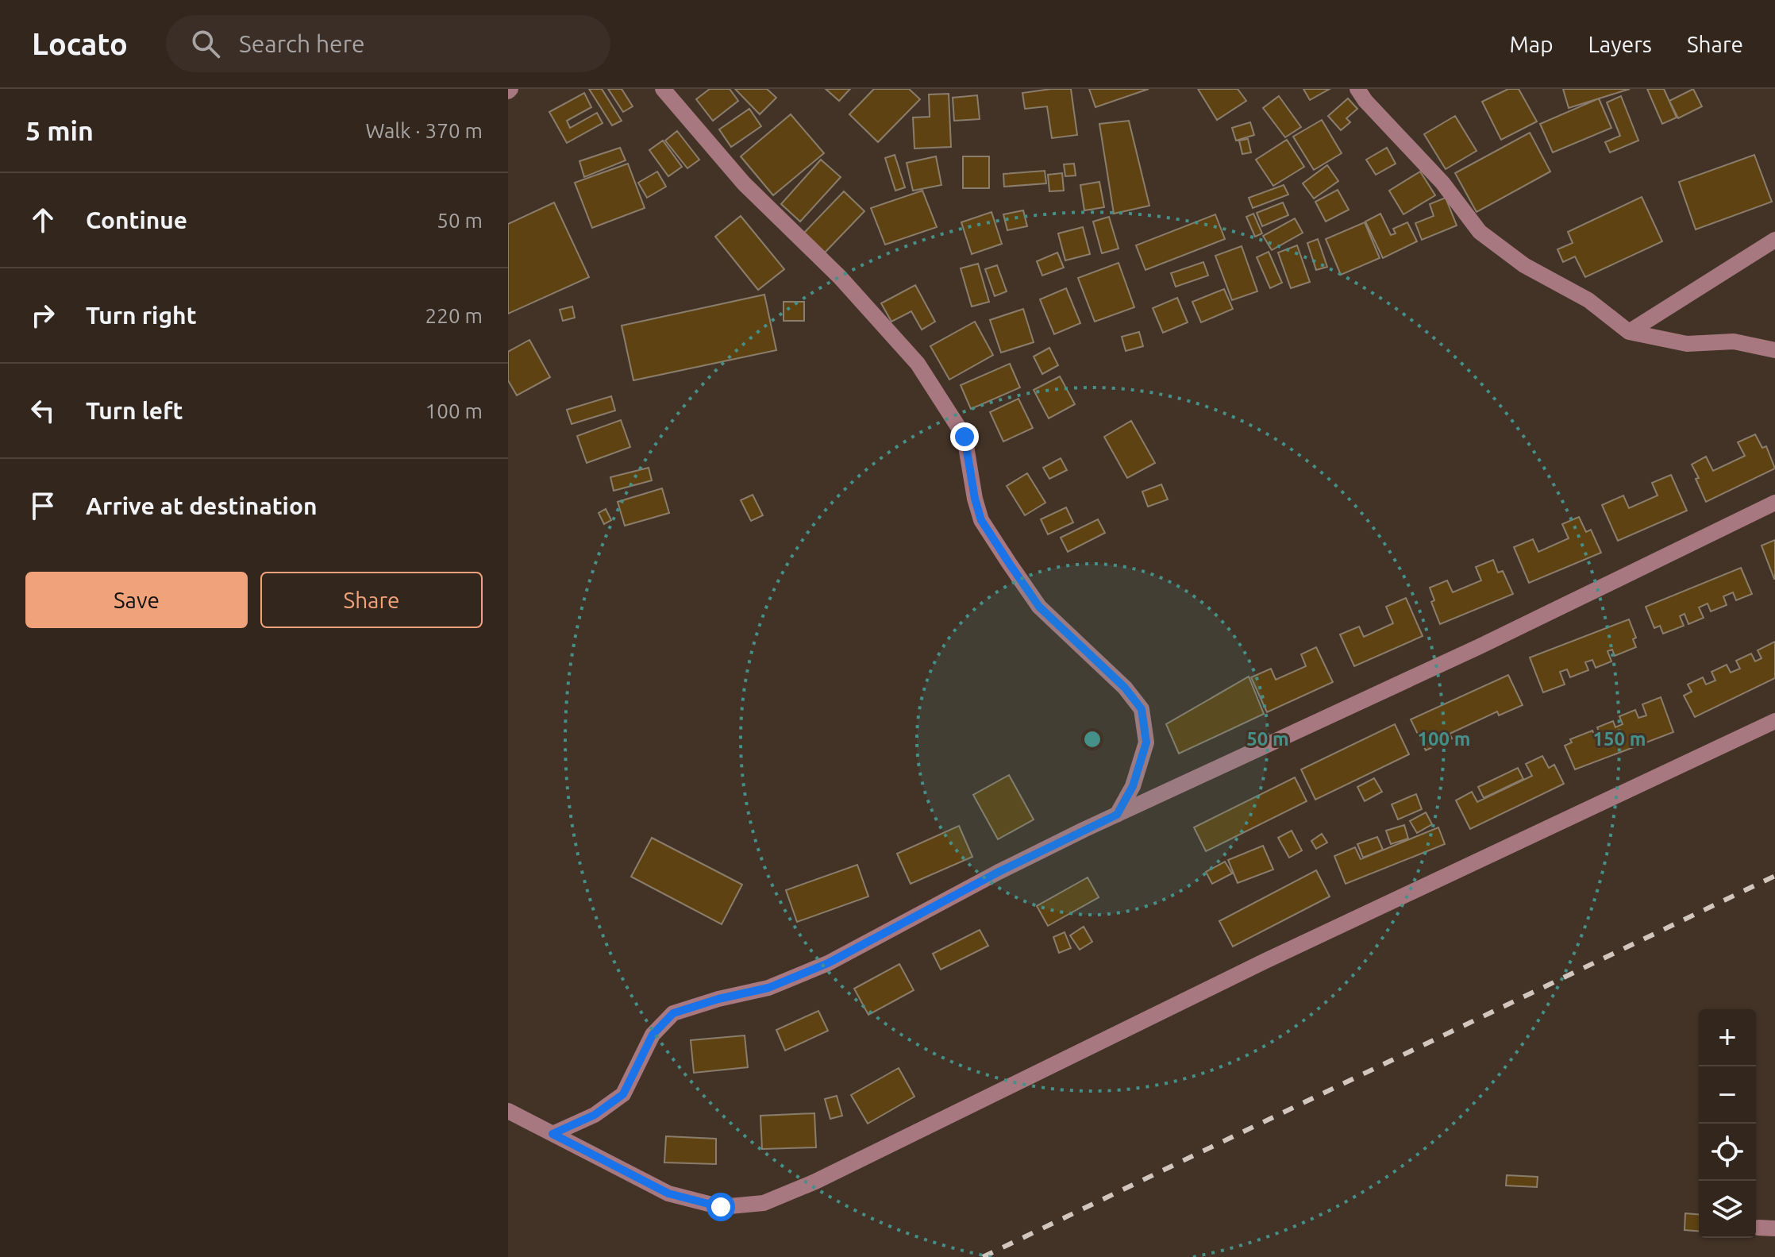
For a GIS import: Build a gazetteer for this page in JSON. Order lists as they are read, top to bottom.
{
  "page": {
    "header": "Locato",
    "search": "Search here",
    "nav": ["Map", "Layers", "Share"],
    "heading": ["5 min", "Walk · 370 m"],
    "list": [
      ["Continue", "50 m"],
      ["Turn right", "220 m"],
      ["Turn left", "100 m"],
      "Arrive at destination"
    ],
    "buttons": ["Save", "Share"],
    "map_buttons": ["+", "−"]
  },
  "rings": ["50 m", "100 m", "150 m"]
}
